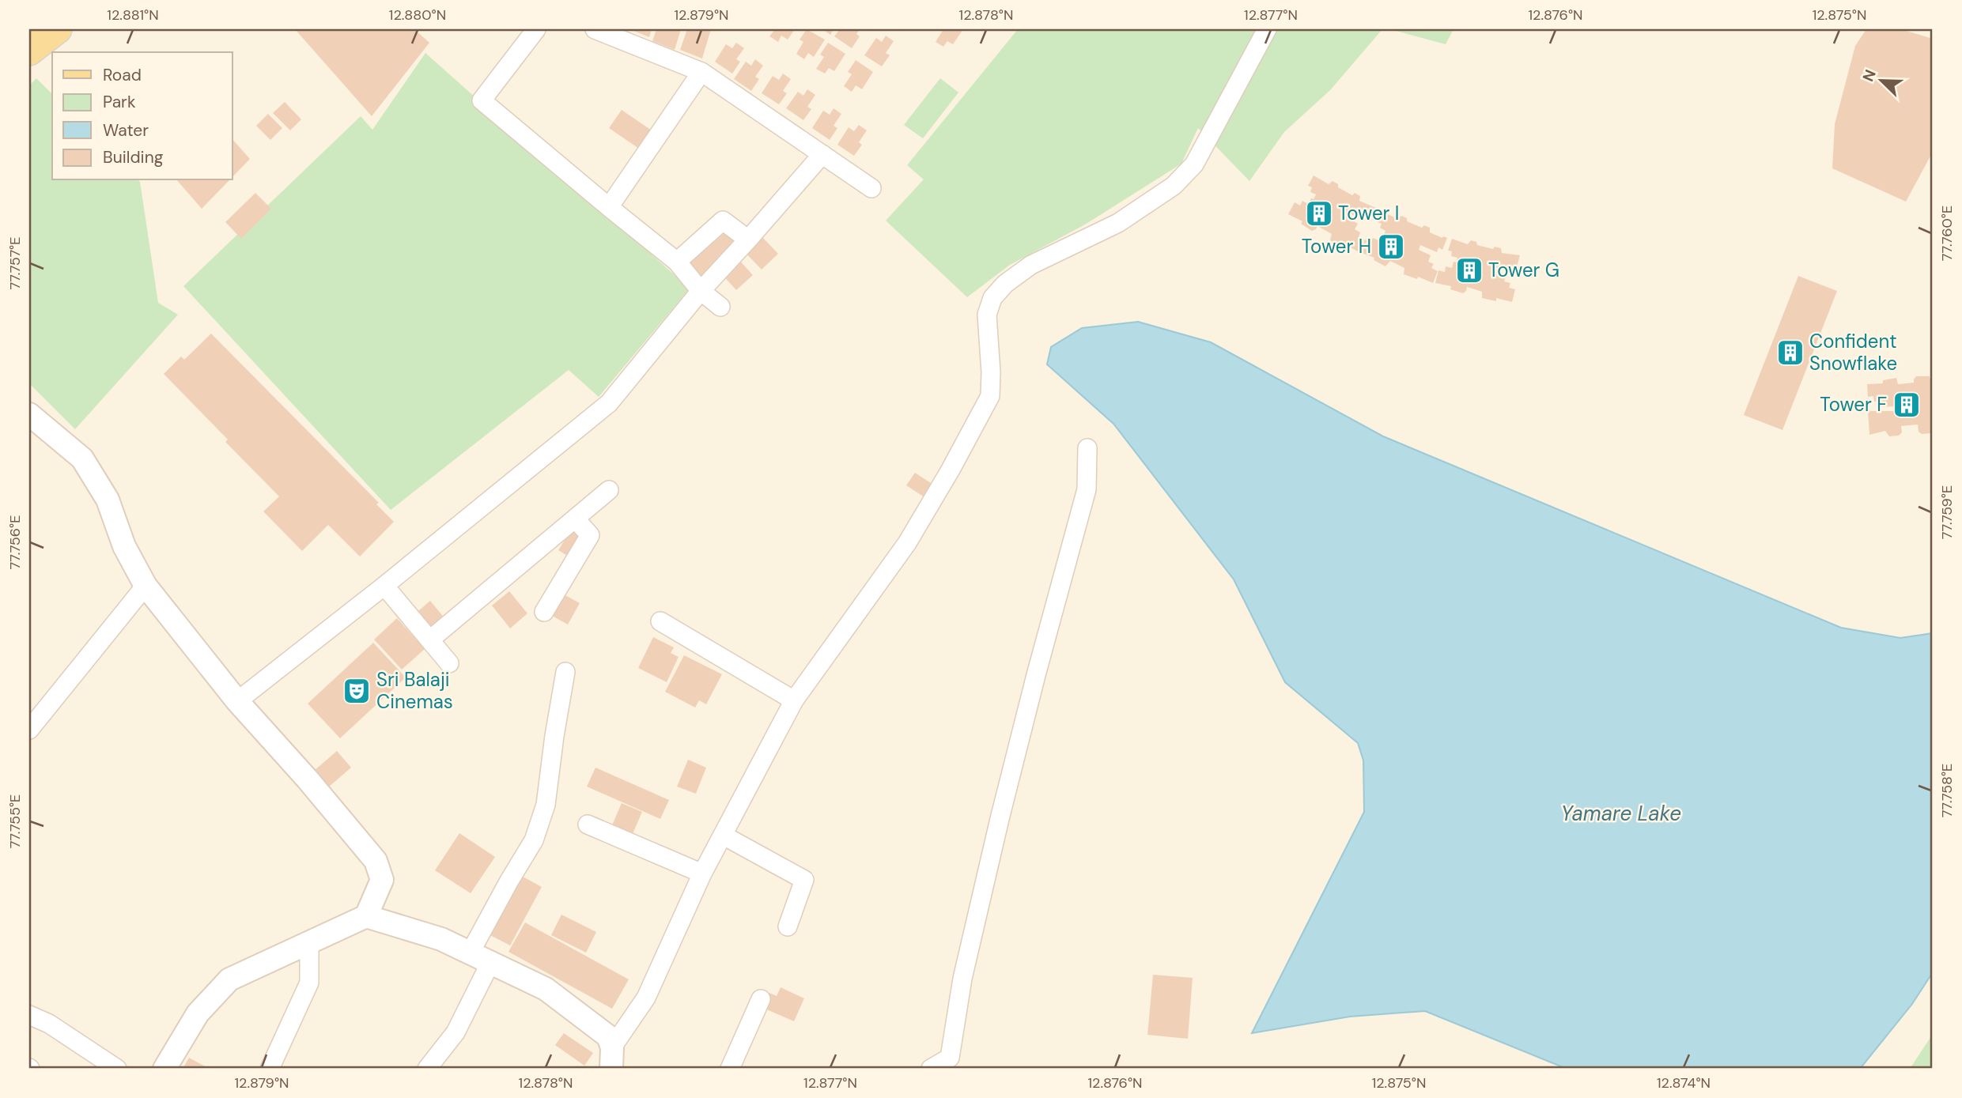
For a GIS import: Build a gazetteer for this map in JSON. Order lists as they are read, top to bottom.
{
  "water": ["Yamare Lake"],
  "places": {
    "building": [
      "Tower I",
      "Tower H",
      "Tower G",
      "Confident Snowflake",
      "Tower F"
    ],
    "theatre": ["Sri Balaji Cinemas"]
  },
  "legend": [
    "Road",
    "Park",
    "Water",
    "Building"
  ],
  "north": "top left",
  "coordinates": [
    "12.881°N",
    "12.880°N",
    "12.879°N",
    "12.878°N",
    "12.877°N",
    "12.876°N",
    "12.875°N",
    "77.760°E",
    "77.757°E",
    "77.759°E",
    "77.756°E",
    "77.758°E",
    "77.755°E",
    "12.874°N"
  ]
}
